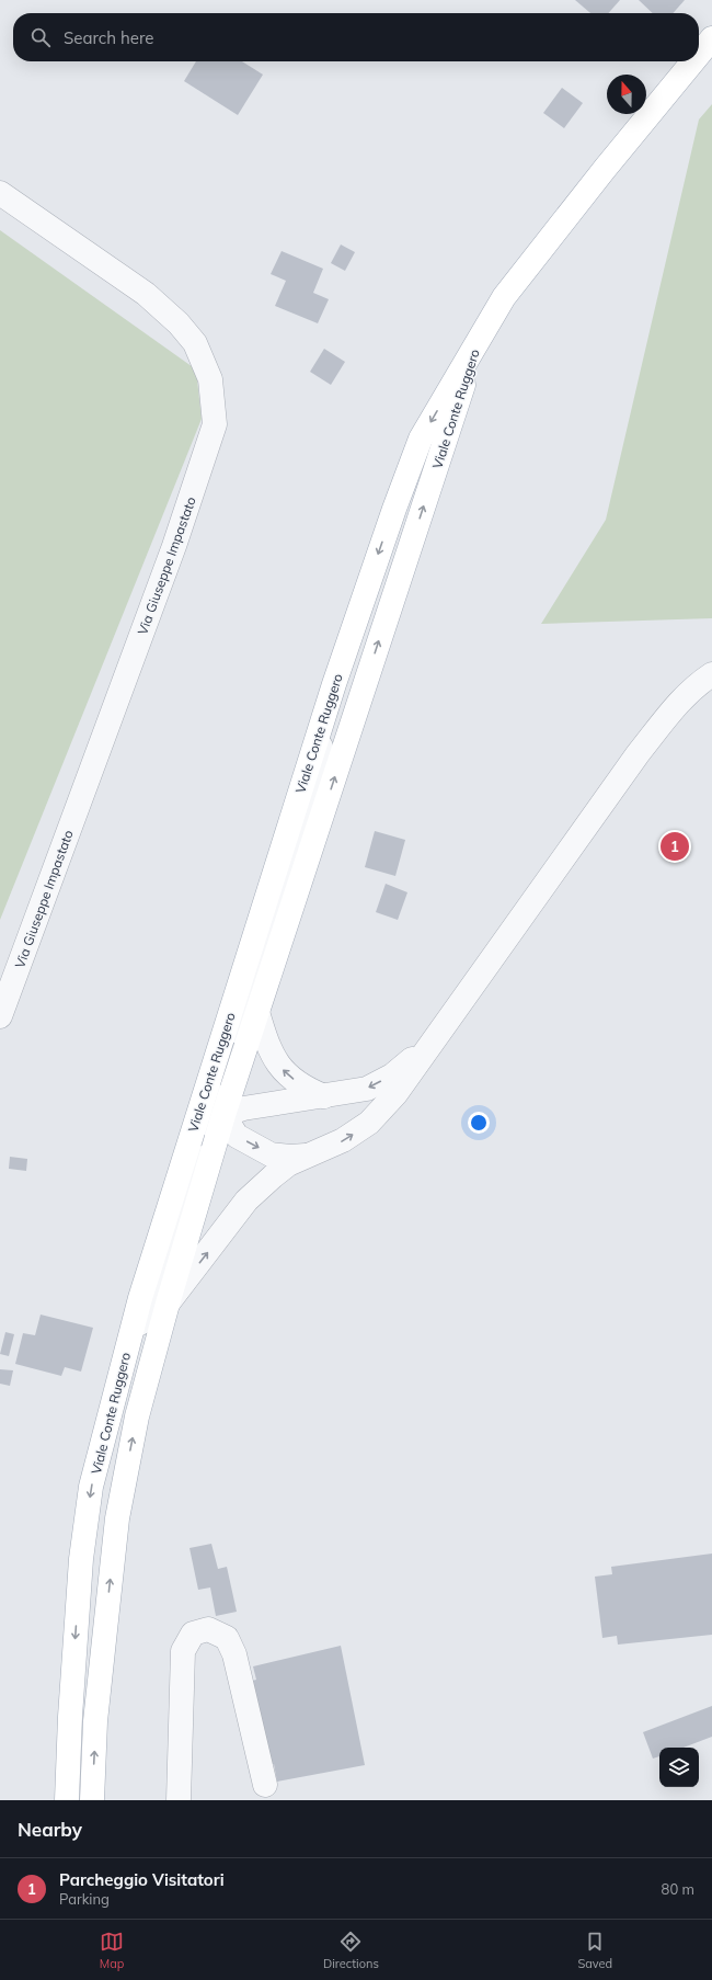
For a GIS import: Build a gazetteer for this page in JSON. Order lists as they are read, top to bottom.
{
  "streets": {
    "main road": ["Viale Conte Ruggero"],
    "street": ["Via Giuseppe Impastato"]
  },
  "north": "top",
  "page": {
    "search": "Search here",
    "pins": "1",
    "heading": "Nearby",
    "list": [
      {
        "mark": "1",
        "name": "Parcheggio Visitatori",
        "note": "Parking",
        "value": "80 m"
      }
    ],
    "nav": ["Map", "Directions", "Saved"]
  }
}
